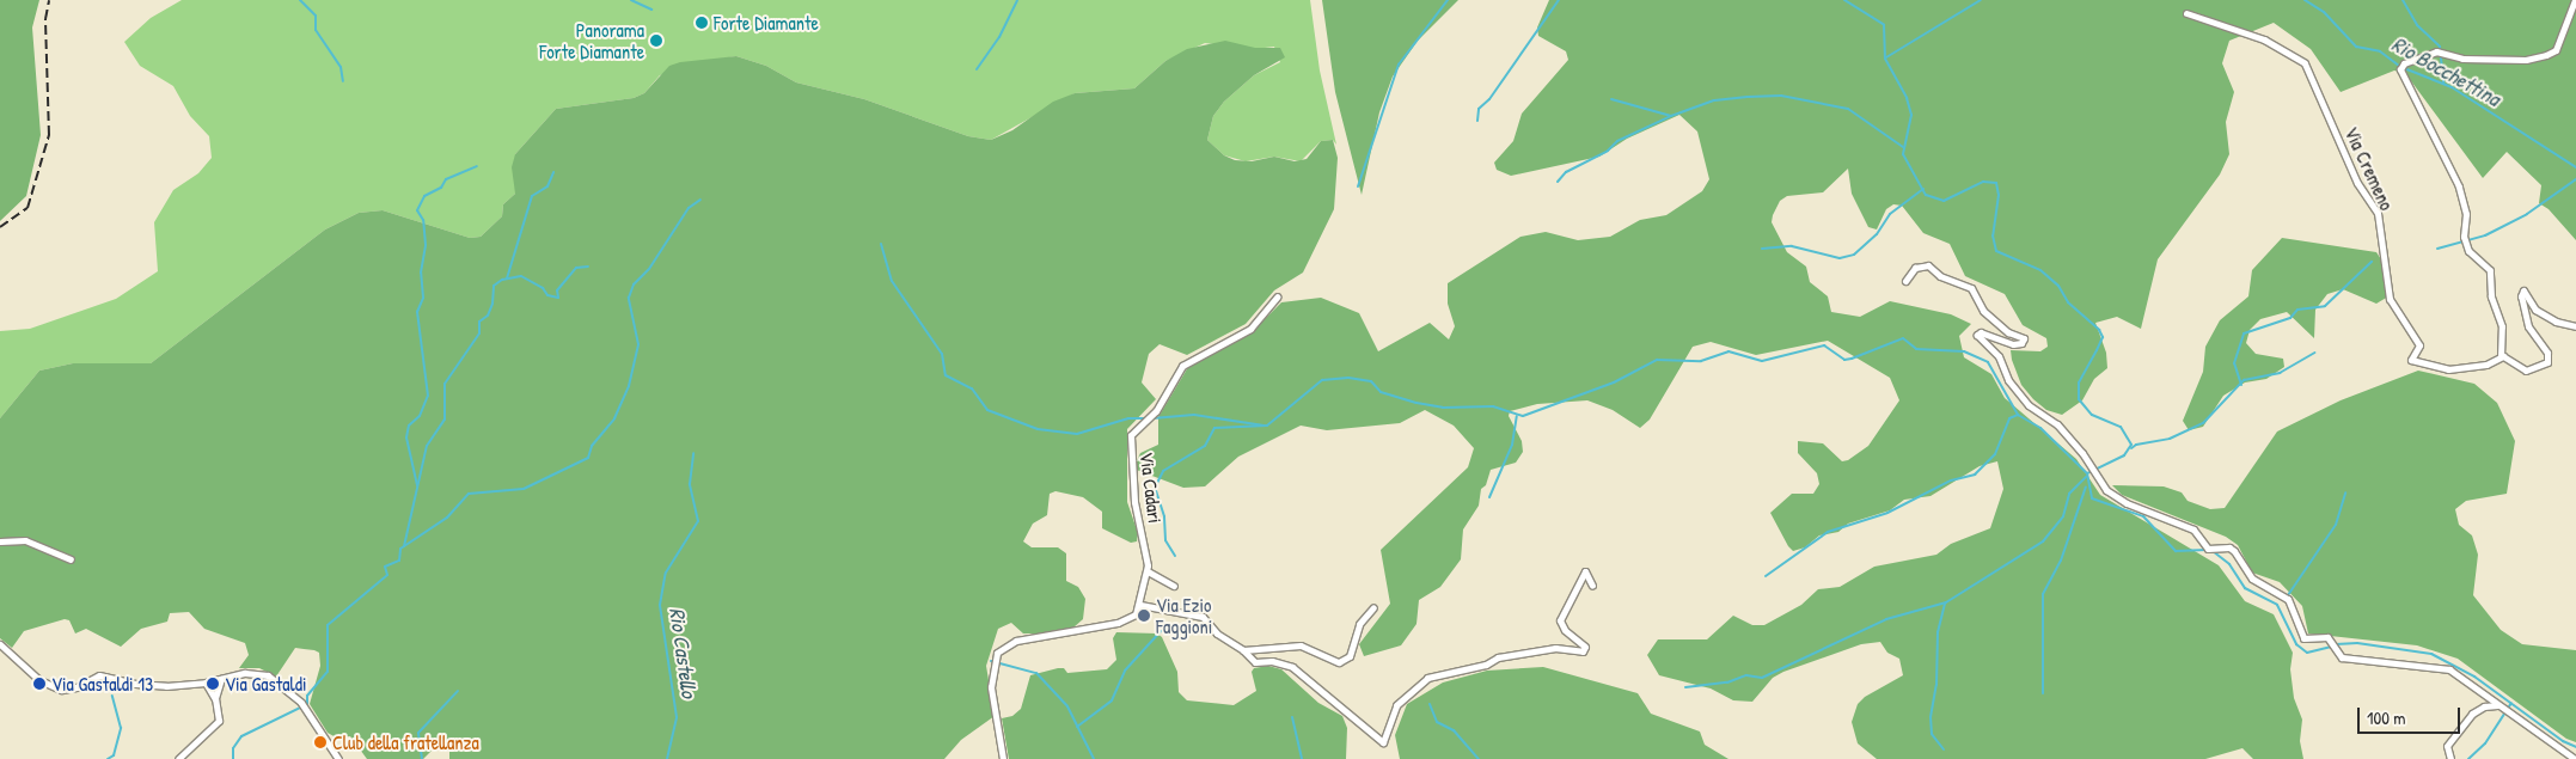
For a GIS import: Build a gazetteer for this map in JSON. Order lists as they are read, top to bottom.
{
  "streets": {
    "street": ["Via Cremeno", "Via Cadari"]
  },
  "water": ["Rio Bocchettina", "Rio Castello"],
  "places": [
    "Forte Diamante",
    "Panorama Forte Diamante",
    "Via Ezio Faggioni",
    "Via Gastaldi 13",
    "Via Gastaldi",
    "Club della fratellanza"
  ],
  "scale_bar": "100 m"
}
